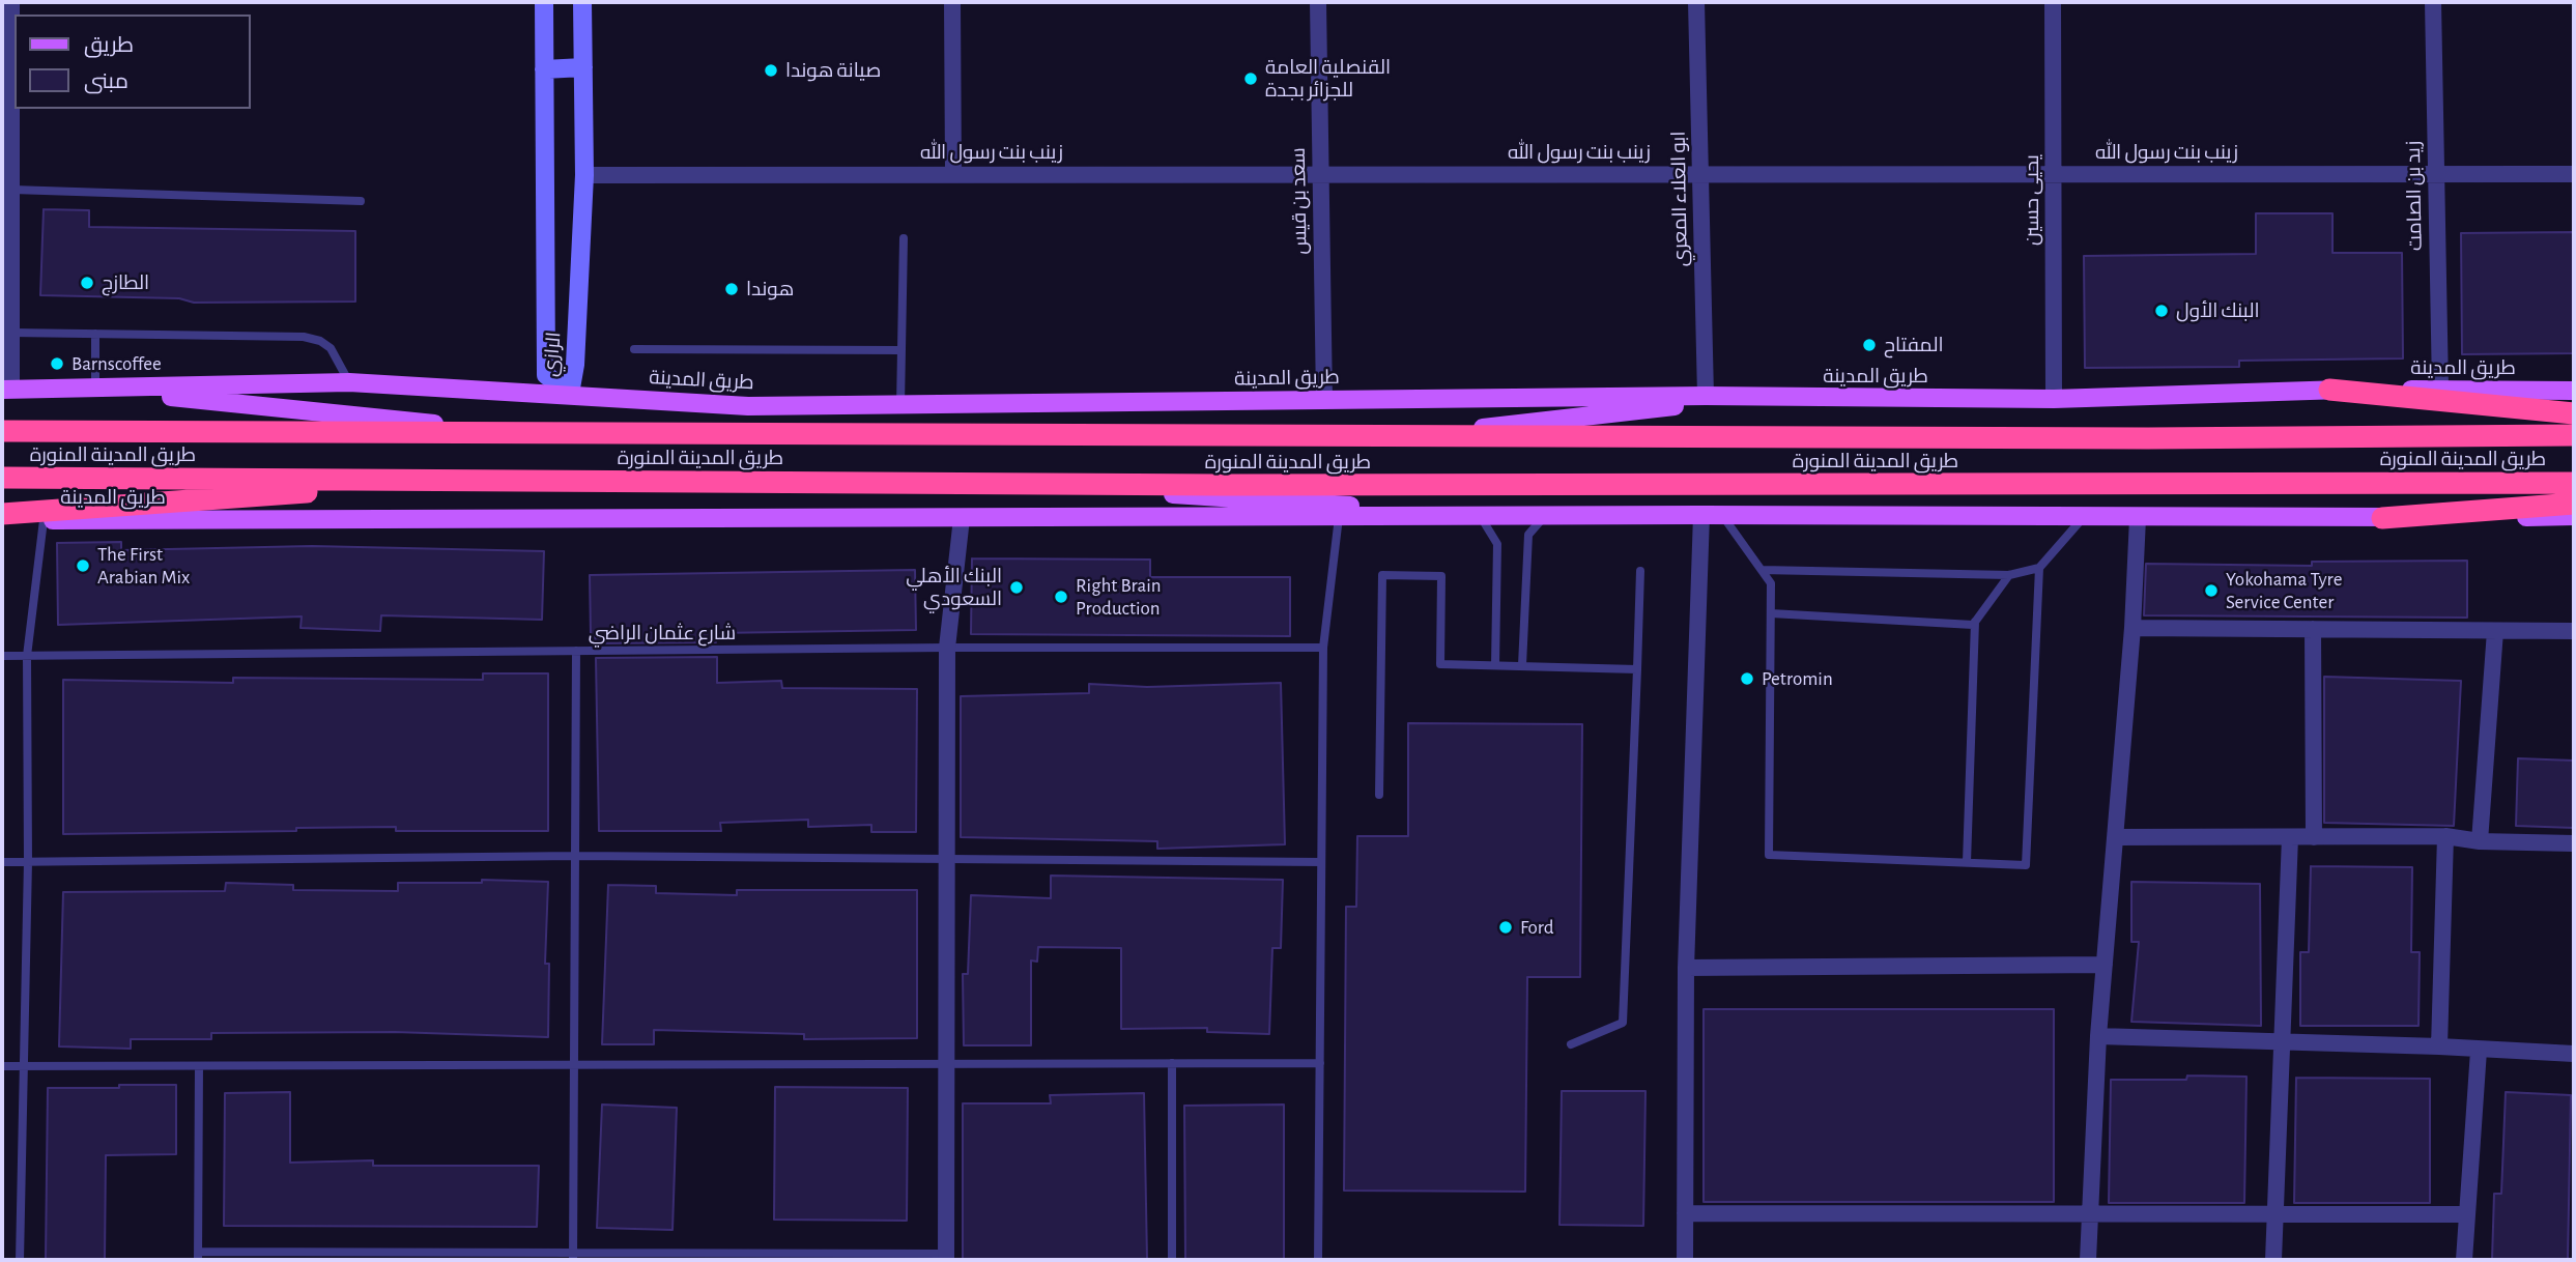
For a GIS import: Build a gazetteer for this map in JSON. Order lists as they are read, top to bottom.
{
  "streets": {
    "highway": ["طريق المدينة المنورة"],
    "main road": ["طريق المدينة"],
    "street": [
      "زينب بنت رسول الله",
      "زيد بن الصامت",
      "ابو العلاء المعري",
      "يحيى حسين",
      "سعد بن قيس",
      "الرازي"
    ],
    "lane": ["شارع عثمان الراضي"]
  },
  "crossings": [
    ["زينب بنت رسول الله", "زيد بن الصامت"],
    ["زينب بنت رسول الله", "ابو العلاء المعري"],
    ["زينب بنت رسول الله", "يحيى حسين"],
    ["زينب بنت رسول الله", "سعد بن قيس"],
    ["زينب بنت رسول الله", "الرازي"],
    ["زيد بن الصامت", "طريق المدينة"],
    ["ابو العلاء المعري", "طريق المدينة"],
    ["يحيى حسين", "طريق المدينة"],
    ["سعد بن قيس", "طريق المدينة"],
    ["الرازي", "طريق المدينة"]
  ],
  "places": [
    "صيانة هوندا",
    "القنصلية العامة للجزائر بجدة",
    "الطازج",
    "هوندا",
    "البنك الأول",
    "المفتاح",
    "Barnscoffee",
    "The First Arabian Mix",
    "البنك الأهلي السعودي",
    "Yokohama Tyre Service Center",
    "Right Brain Production",
    "Petromin",
    "Ford"
  ],
  "legend": ["طريق", "مبنى"]
}
